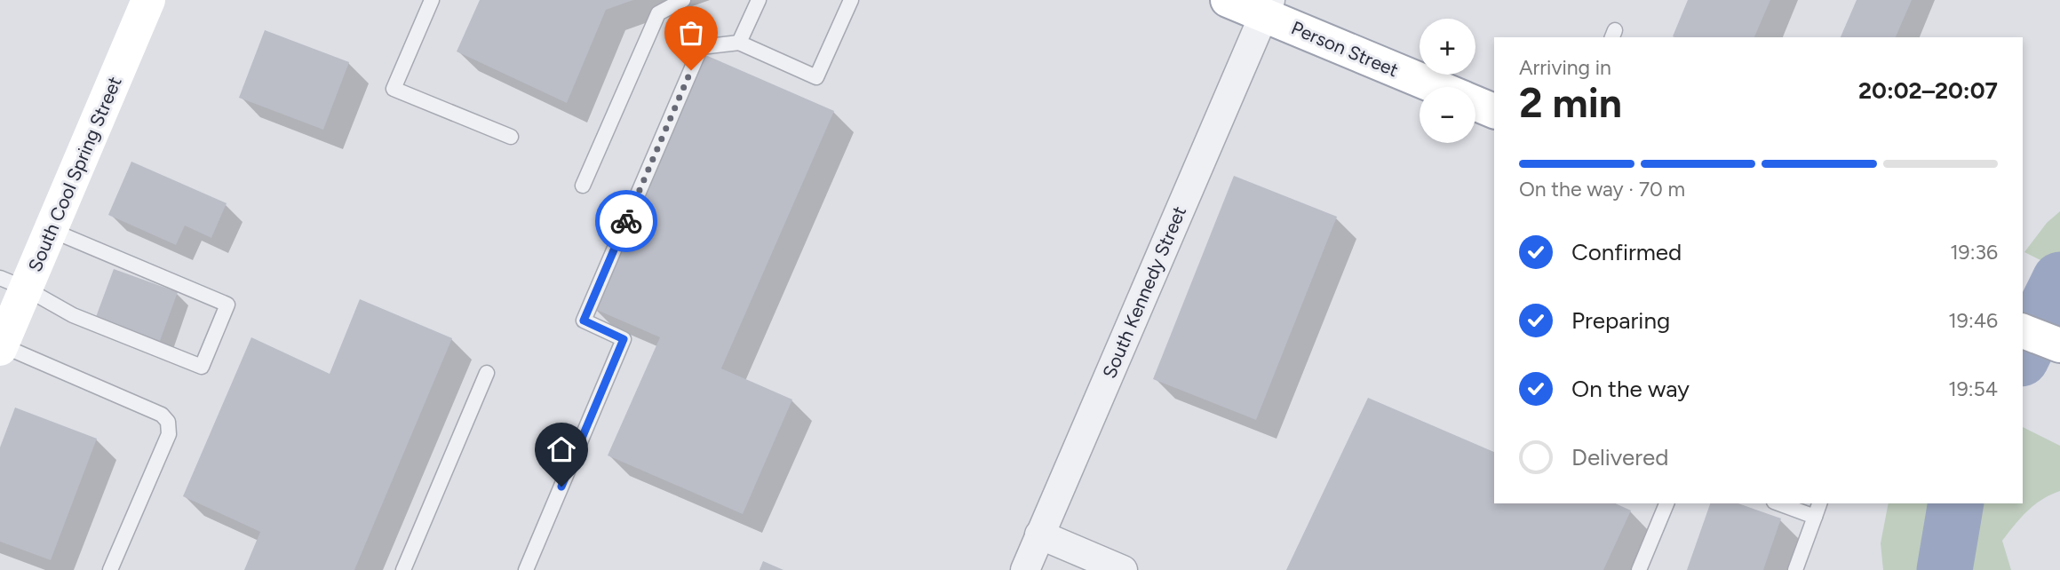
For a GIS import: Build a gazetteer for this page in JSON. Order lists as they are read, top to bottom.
{
  "streets": {
    "street": ["Person Street", "South Cool Spring Street", "South Kennedy Street"]
  },
  "crossings": [
    ["Person Street", "South Kennedy Street"]
  ],
  "page": {
    "map_buttons": ["+", "−"],
    "heading": ["2 min", "Arriving in", "20:02–20:07"],
    "bar": "On the way · 70 m",
    "list": [
      ["Confirmed", "19:36"],
      ["Preparing", "19:46"],
      ["On the way", "19:54"],
      "Delivered"
    ]
  }
}
